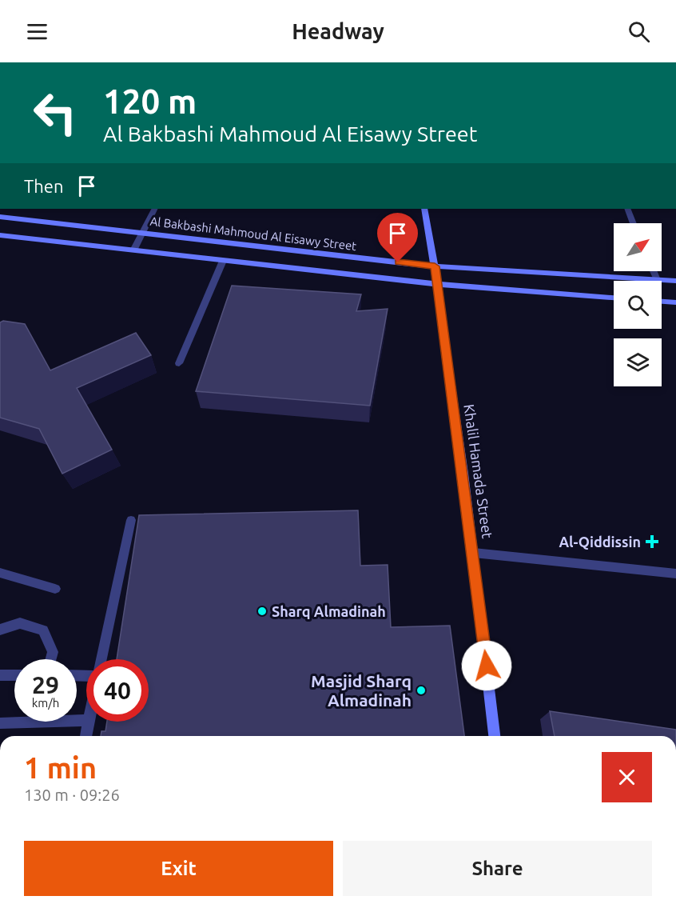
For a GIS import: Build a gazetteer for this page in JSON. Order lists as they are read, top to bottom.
{
  "streets": {
    "street": ["Al Bakbashi Mahmoud Al Eisawy Street", "Khalil Hamada Street"]
  },
  "crossings": [
    ["Al Bakbashi Mahmoud Al Eisawy Street", "Khalil Hamada Street"]
  ],
  "places": {
    "health": ["Al-Qiddissin"],
    "other": ["Sharq Almadinah", "Masjid Sharq Almadinah"]
  },
  "north": "top right",
  "page": {
    "header": "Headway",
    "turn": ["120 m", "Al Bakbashi Mahmoud Al Eisawy Street"],
    "then": "Then",
    "speed": "29 km/h",
    "limit": "40",
    "heading": ["1 min", "130 m · 09:26"],
    "buttons": ["Exit", "Share"]
  }
}
